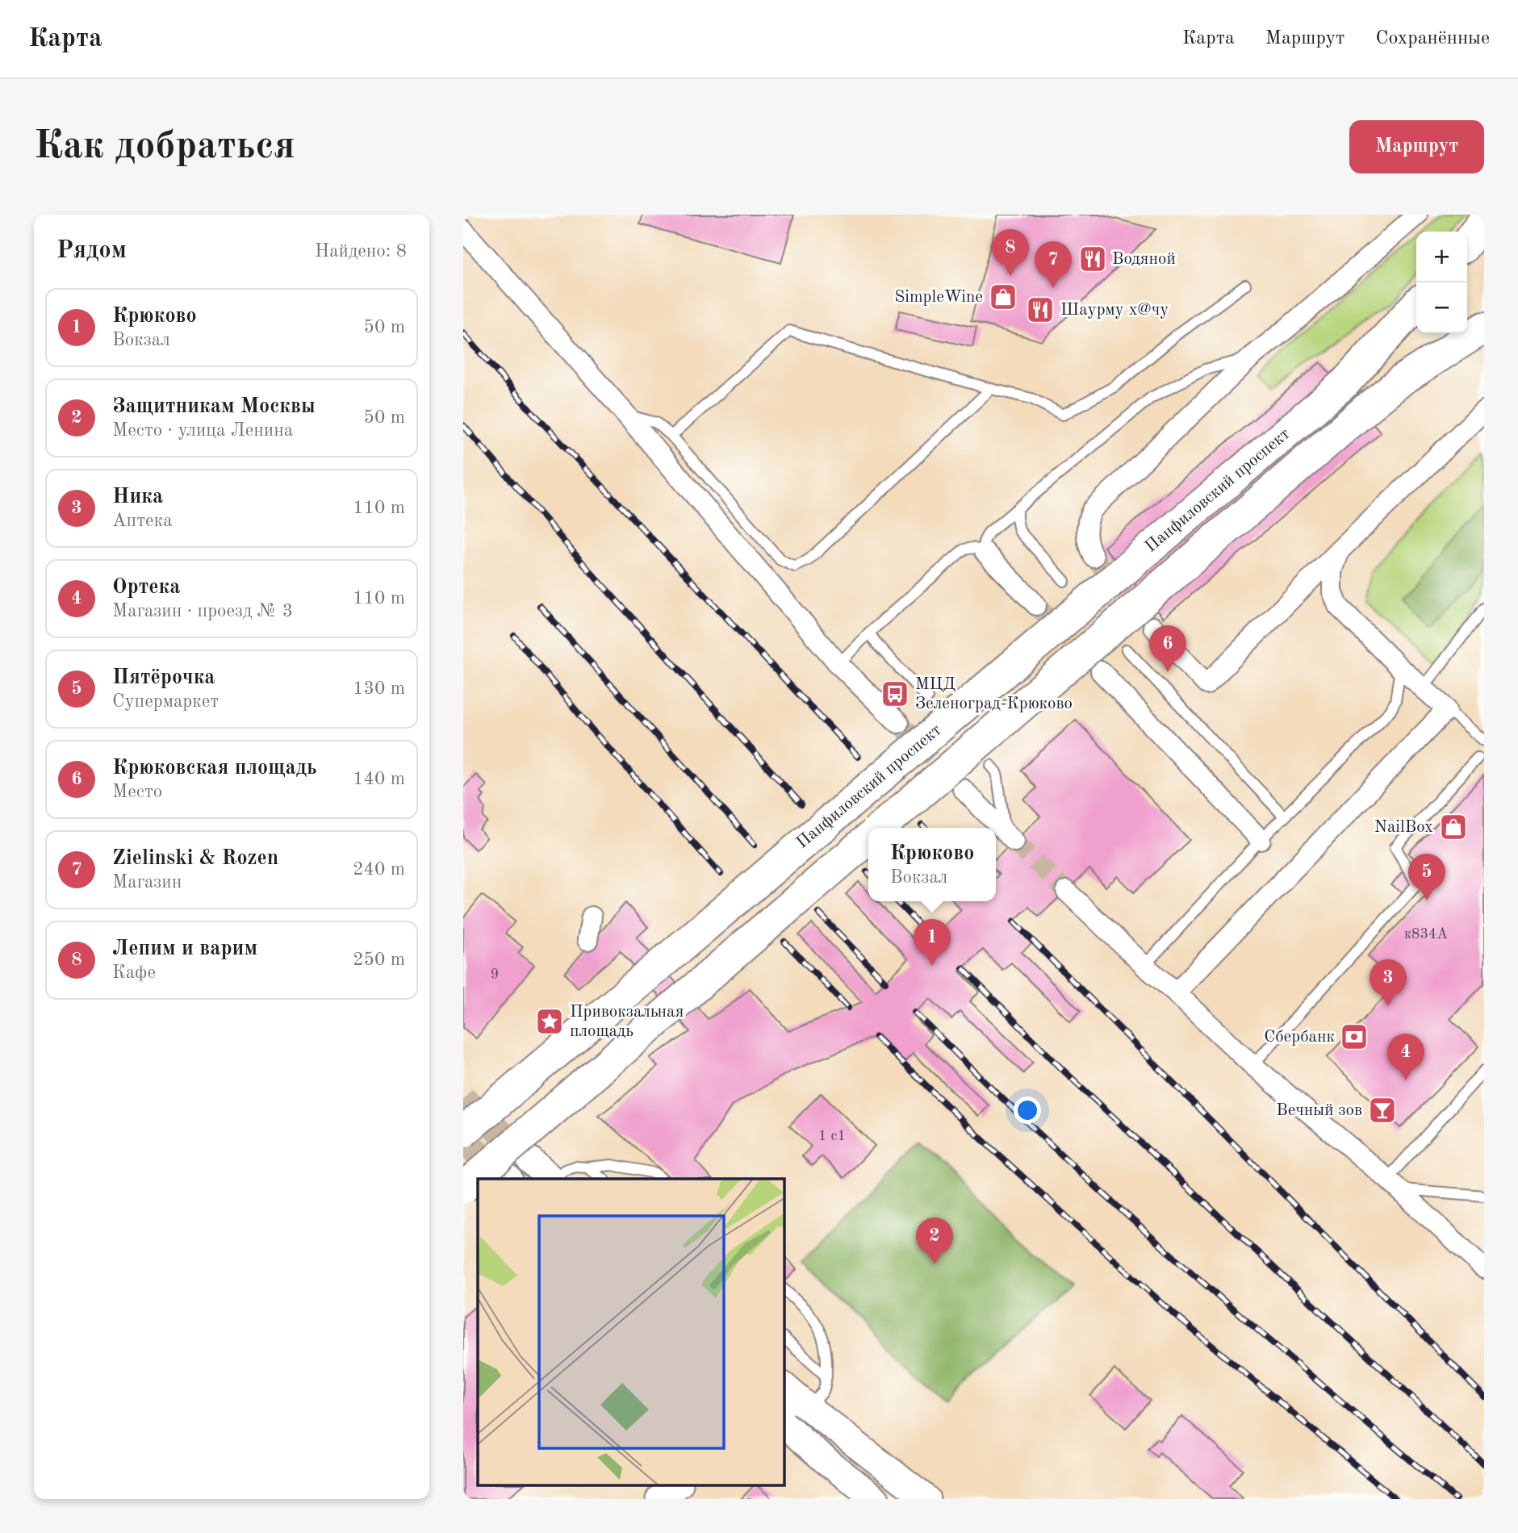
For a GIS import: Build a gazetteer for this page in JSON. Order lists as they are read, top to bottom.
{
  "streets": {
    "main road": ["Панфиловский проспект"]
  },
  "places": {
    "restaurant": ["Водяной", "Шаурму х@чу"],
    "shop": ["SimpleWine", "NailBox"],
    "bus stop": ["МЦД Зеленоград-Крюково"],
    "place": ["Привокзальная площадь"],
    "bank": ["Сбербанк"],
    "bar": ["Вечный зов"]
  },
  "house_numbers": ["к834А", "9", "1 с1"],
  "page": {
    "header": "Карта",
    "nav": ["Карта", "Маршрут", "Сохранённые"],
    "buttons": "Маршрут",
    "title": "Как добраться",
    "heading": ["Рядом", "Найдено: 8"],
    "pins": [
      "8",
      "7",
      "6",
      "5",
      "1",
      "3",
      "4",
      "2"
    ],
    "map_buttons": ["+", "−"],
    "list": [
      {
        "mark": "1",
        "name": "Крюково",
        "note": "Вокзал",
        "value": "50 m"
      },
      {
        "mark": "2",
        "name": "Защитникам Москвы",
        "note": "Место · улица Ленина",
        "value": "50 m"
      },
      {
        "mark": "3",
        "name": "Ника",
        "note": "Аптека",
        "value": "110 m"
      },
      {
        "mark": "4",
        "name": "Ортека",
        "note": "Магазин · проезд № 3",
        "value": "110 m"
      },
      {
        "mark": "5",
        "name": "Пятёрочка",
        "note": "Супермаркет",
        "value": "130 m"
      },
      {
        "mark": "6",
        "name": "Крюковская площадь",
        "note": "Место",
        "value": "140 m"
      },
      {
        "mark": "7",
        "name": "Zielinski & Rozen",
        "note": "Магазин",
        "value": "240 m"
      },
      {
        "mark": "8",
        "name": "Лепим и варим",
        "note": "Кафе",
        "value": "250 m"
      }
    ],
    "popup": ["Крюково", "Вокзал"]
  }
}
